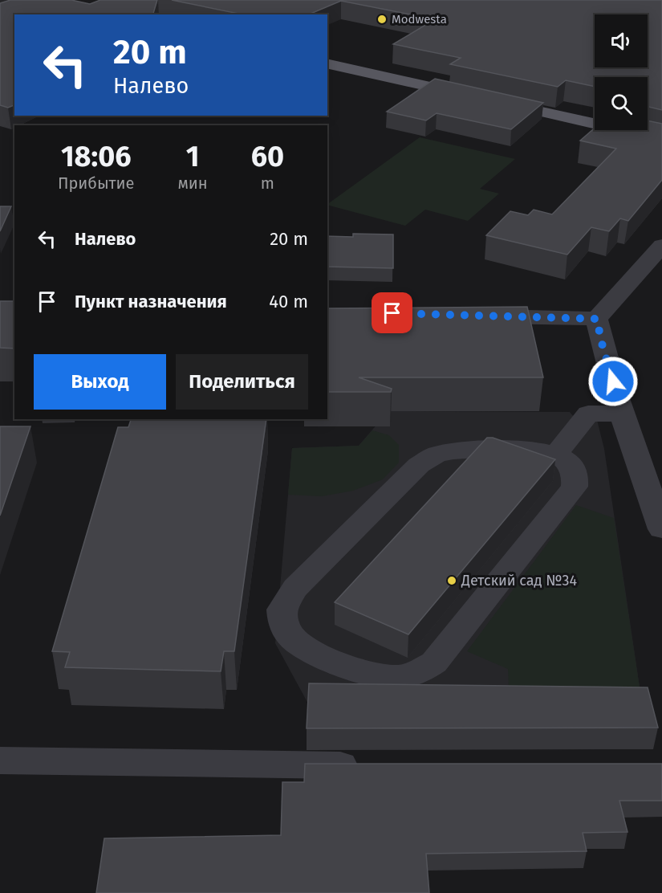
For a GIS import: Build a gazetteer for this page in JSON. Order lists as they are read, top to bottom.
{
  "places": ["Modwesta", "Детский сад №34"],
  "page": {
    "turn": ["20 m", "Налево"],
    "eta": [
      "18:06",
      "Прибытие",
      "1",
      "мин",
      "60",
      "m"
    ],
    "list": [
      {
        "name": "Налево",
        "value": "20 m"
      },
      {
        "name": "Пункт назначения",
        "value": "40 m"
      }
    ],
    "buttons": ["Выход", "Поделиться"]
  }
}
